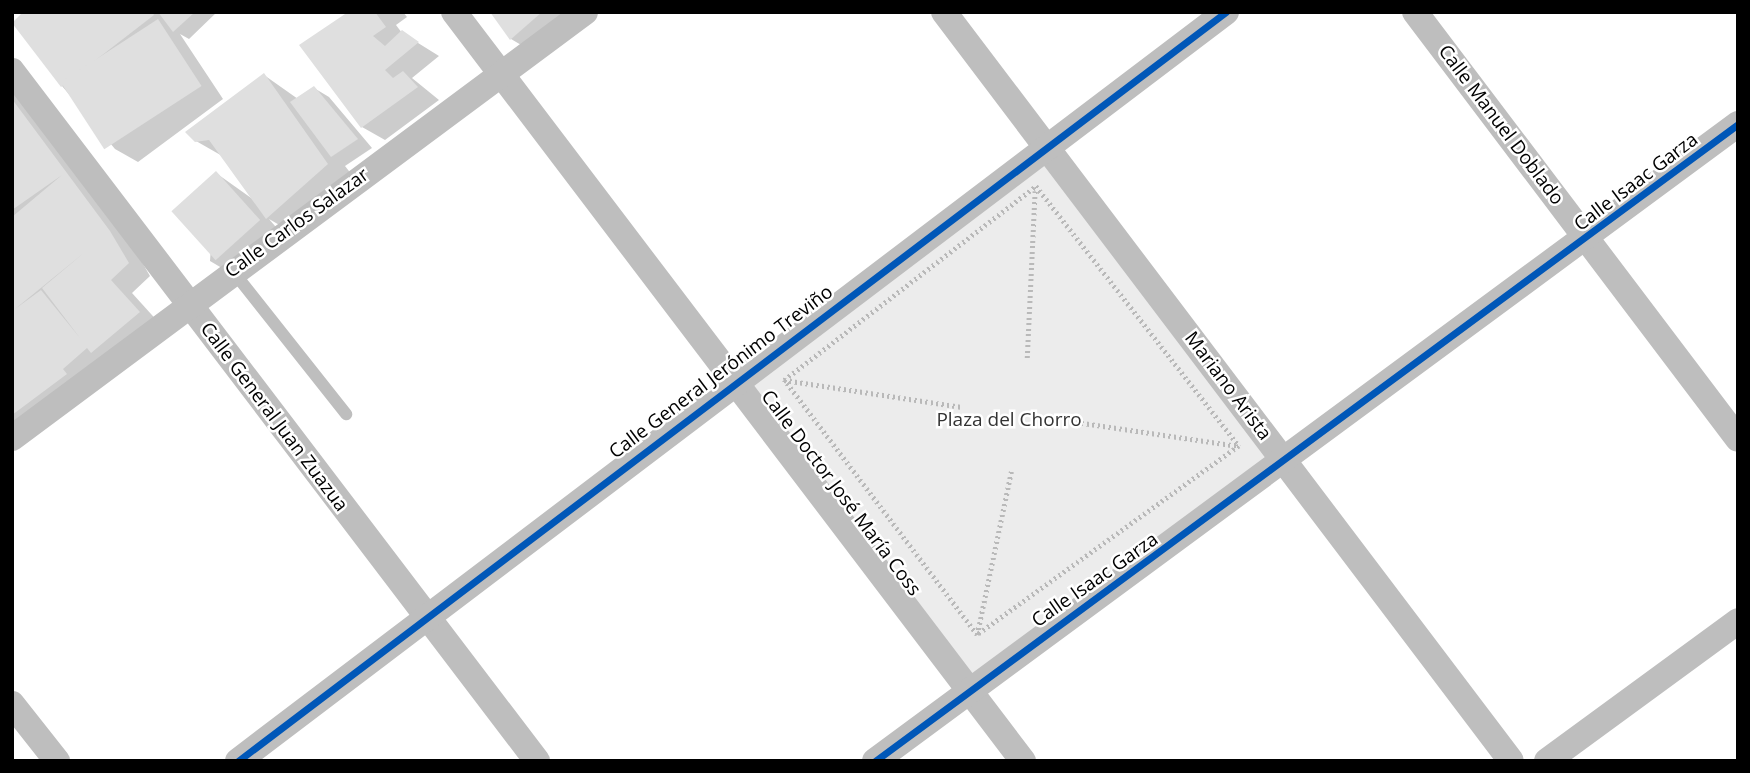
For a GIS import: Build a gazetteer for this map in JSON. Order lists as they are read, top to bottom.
{
  "streets": {
    "street": [
      "Calle Manuel Doblado",
      "Calle Isaac Garza",
      "Calle Carlos Salazar",
      "Calle General Jerónimo Treviño",
      "Mariano Arista",
      "Calle General Juan Zuazua",
      "Calle Doctor José María Coss"
    ]
  },
  "crossings": [
    ["Calle Manuel Doblado", "Calle Isaac Garza"],
    ["Calle Isaac Garza", "Mariano Arista"],
    ["Calle Isaac Garza", "Calle Doctor José María Coss"],
    ["Calle Carlos Salazar", "Calle General Juan Zuazua"],
    ["Calle Carlos Salazar", "Calle Doctor José María Coss"],
    ["Calle General Jerónimo Treviño", "Mariano Arista"],
    ["Calle General Jerónimo Treviño", "Calle General Juan Zuazua"],
    ["Calle General Jerónimo Treviño", "Calle Doctor José María Coss"]
  ],
  "parks": ["Plaza del Chorro"]
}
